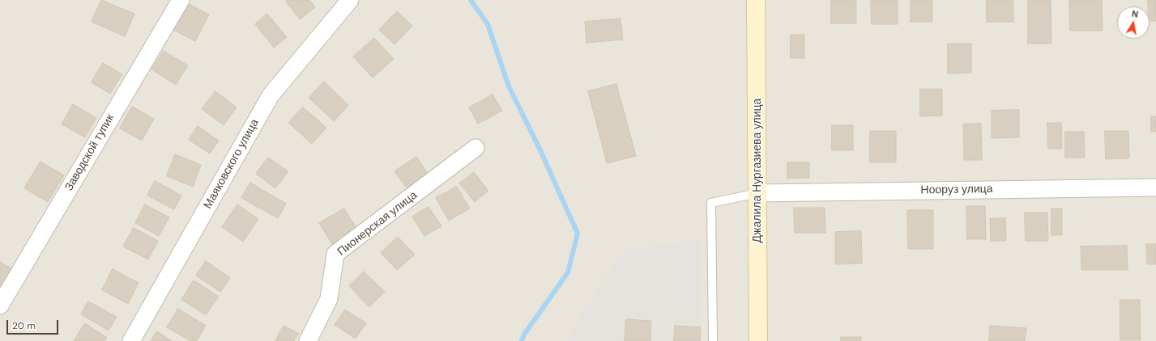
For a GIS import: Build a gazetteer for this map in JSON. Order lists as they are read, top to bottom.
{
  "streets": {
    "street": [
      "Заводской тупик",
      "Маяковского улица",
      "Джалила Нургазиева улица",
      "Нооруз улица",
      "Пионерская улица"
    ]
  },
  "crossings": [
    ["Джалила Нургазиева улица", "Нооруз улица"]
  ],
  "scale_bar": "20 m",
  "north": "top"
}
